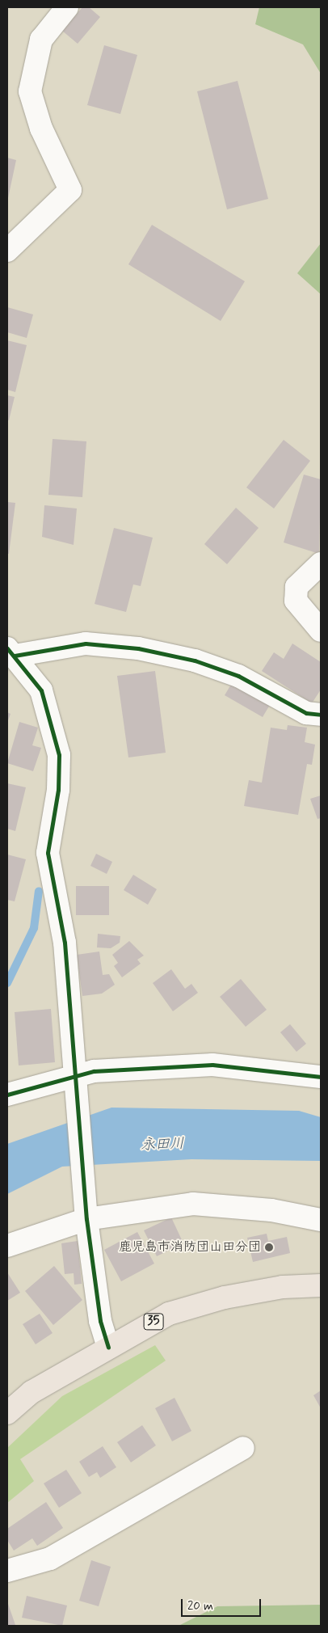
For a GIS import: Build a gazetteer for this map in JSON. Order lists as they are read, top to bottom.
{
  "streets": {
    "main road": ["35"]
  },
  "water": ["永田川"],
  "places": ["鹿児島市消防団山田分団"],
  "scale_bar": "20 m"
}
